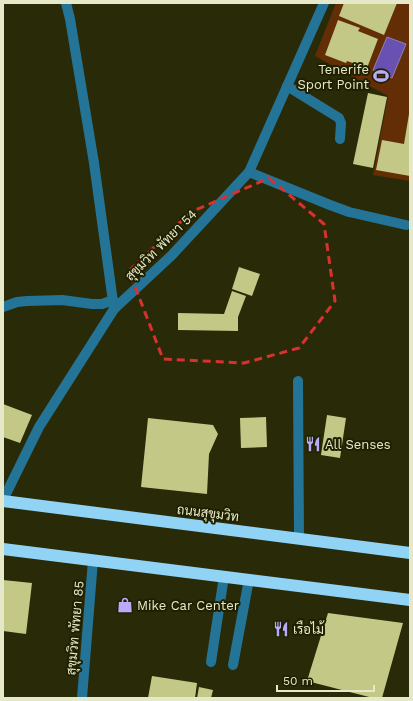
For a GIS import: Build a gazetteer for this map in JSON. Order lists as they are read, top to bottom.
{
  "streets": {
    "highway": ["ถนนสุขุมวิท"],
    "street": ["สุขุมวิท พัทยา 54", "สุขุมวิท พัทยา 85"]
  },
  "crossings": [
    ["สุขุมวิท พัทยา 54", "ถนนสุขุมวิท"]
  ],
  "places": {
    "sports": ["Tenerife Sport Point"],
    "restaurant": ["All Senses", "เรือไม้"],
    "shop": ["Mike Car Center"]
  },
  "scale_bar": "50 m"
}
